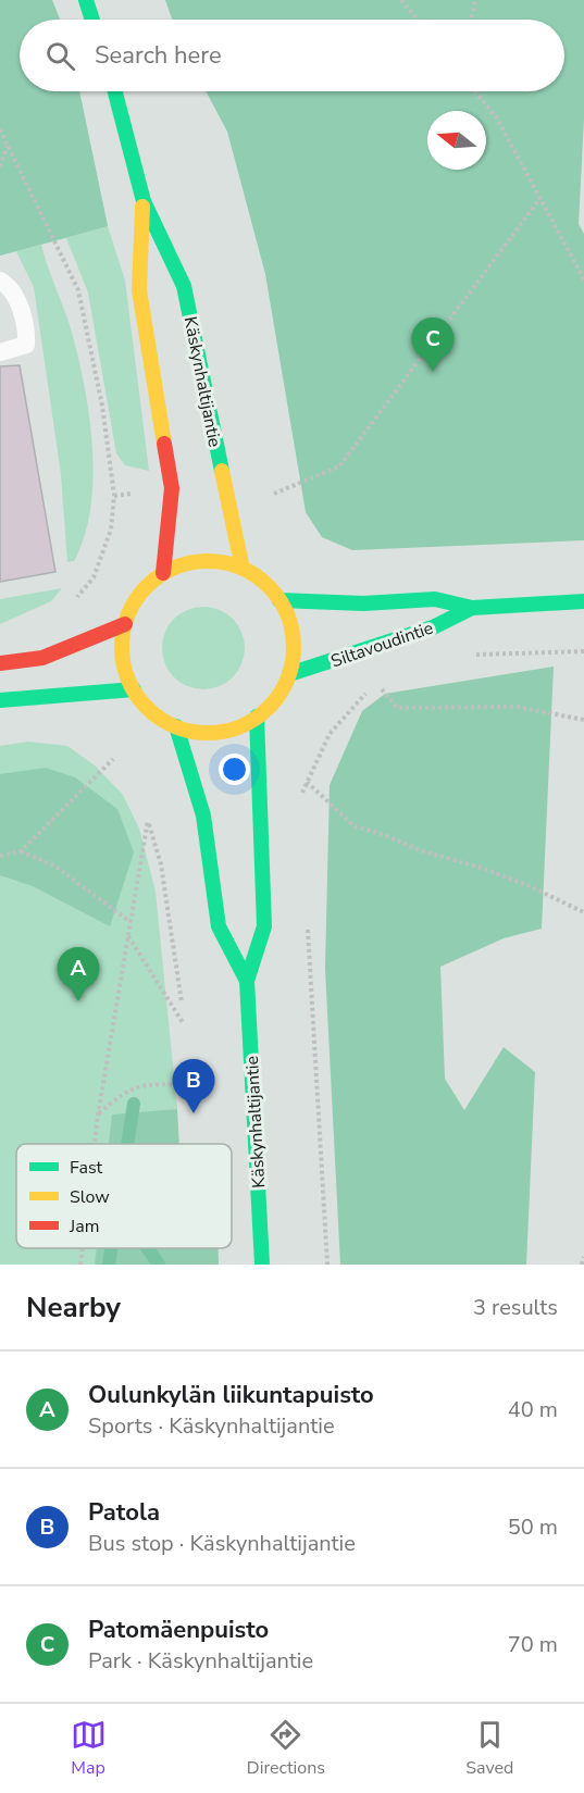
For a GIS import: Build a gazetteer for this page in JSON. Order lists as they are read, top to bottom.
{
  "streets": {
    "main road": ["Käskynhaltijantie", "Siltavoudintie"]
  },
  "crossings": [
    ["Käskynhaltijantie", "Siltavoudintie"]
  ],
  "legend": ["Fast", "Slow", "Jam"],
  "north": "left",
  "page": {
    "search": "Search here",
    "pins": ["C", "A", "B"],
    "heading": ["Nearby", "3 results"],
    "list": [
      {
        "mark": "A",
        "name": "Oulunkylän liikuntapuisto",
        "note": "Sports · Käskynhaltijantie",
        "value": "40 m"
      },
      {
        "mark": "B",
        "name": "Patola",
        "note": "Bus stop · Käskynhaltijantie",
        "value": "50 m"
      },
      {
        "mark": "C",
        "name": "Patomäenpuisto",
        "note": "Park · Käskynhaltijantie",
        "value": "70 m"
      }
    ],
    "nav": ["Map", "Directions", "Saved"]
  }
}
